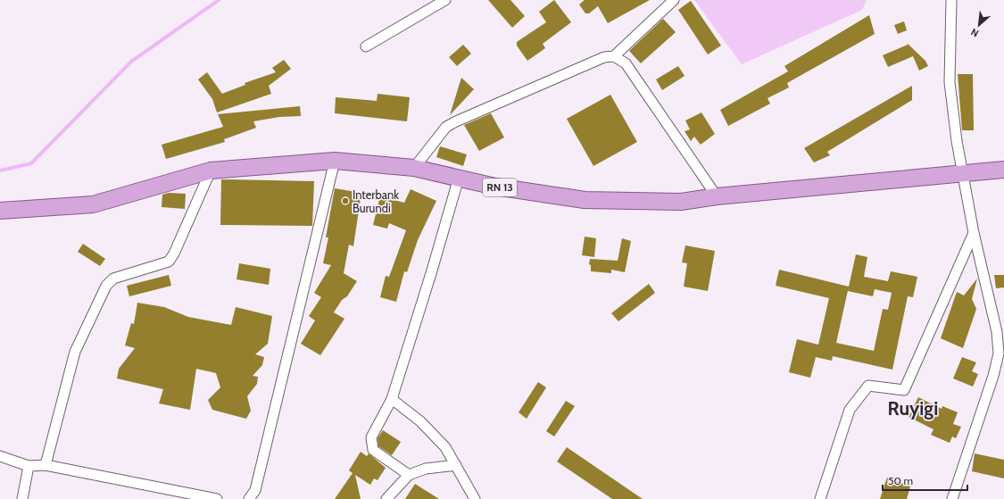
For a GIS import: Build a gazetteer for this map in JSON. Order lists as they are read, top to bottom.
{
  "streets": {
    "main road": ["RN 13"]
  },
  "districts": ["Ruyigi"],
  "places": ["Interbank Burundi"],
  "scale_bar": "50 m",
  "north": "bottom left"
}
